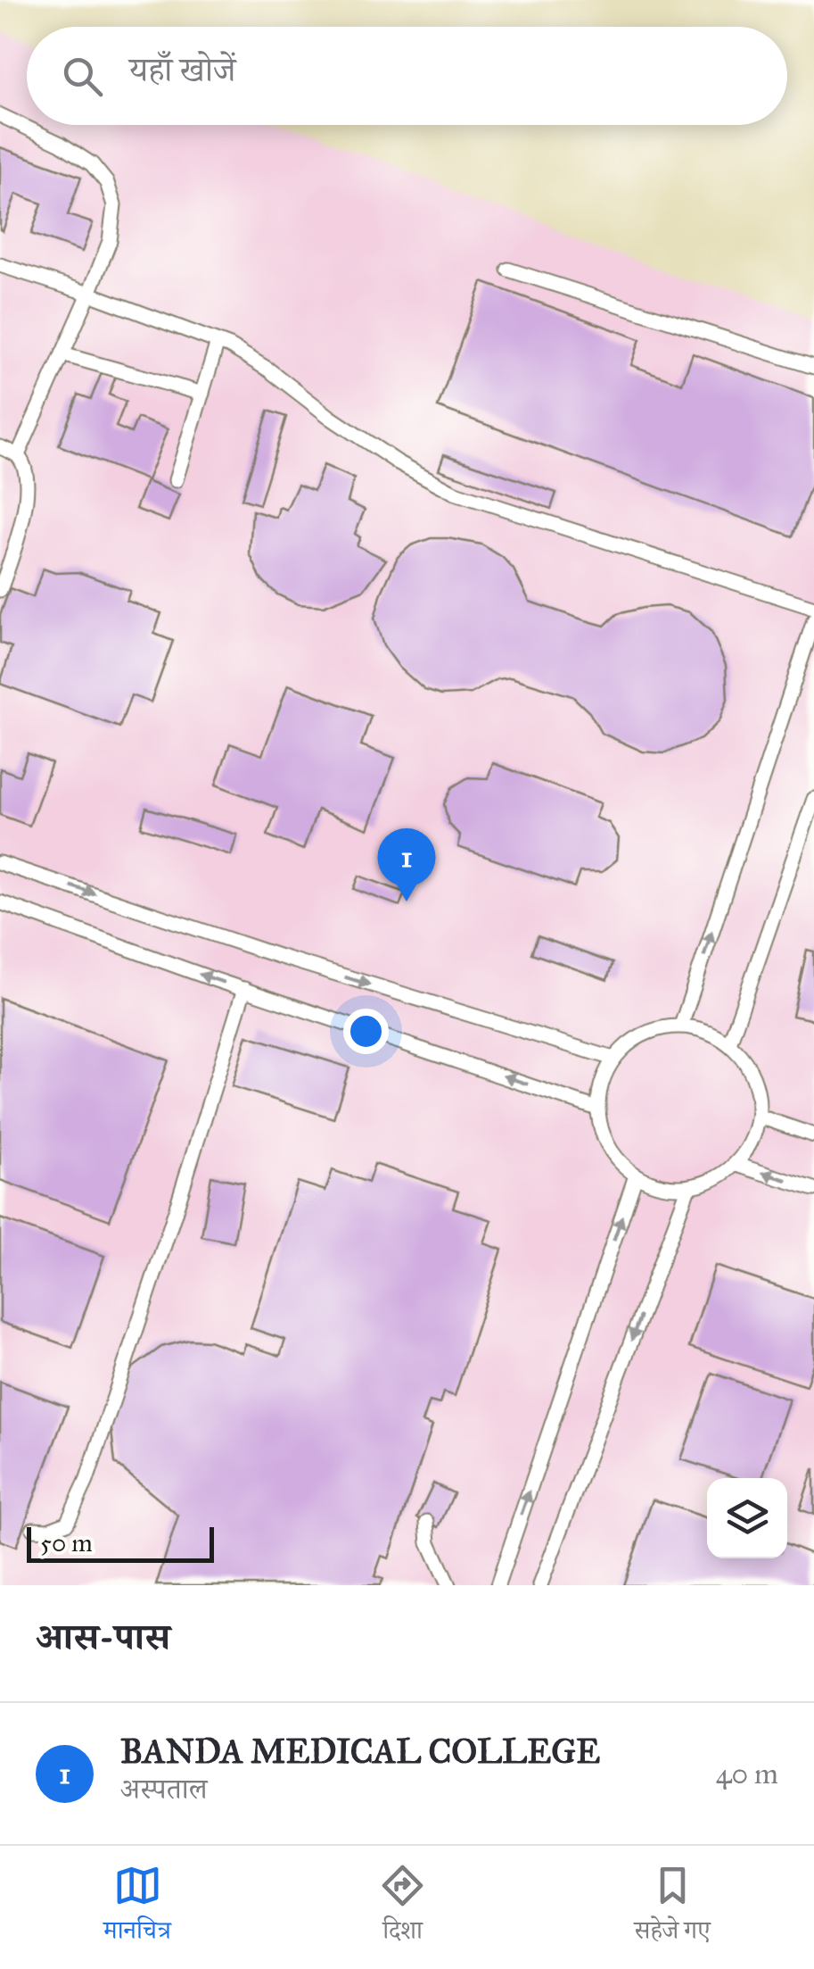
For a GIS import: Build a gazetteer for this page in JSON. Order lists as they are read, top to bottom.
{
  "scale_bar": "50 m",
  "page": {
    "search": "यहाँ खोजें",
    "pins": "1",
    "scale": "50 m",
    "heading": "आस-पास",
    "list": [
      {
        "mark": "1",
        "name": "BANDA MEDICAL COLLEGE",
        "note": "अस्पताल",
        "value": "40 m"
      }
    ],
    "nav": ["मानचित्र", "दिशा", "सहेजे गए"]
  }
}
